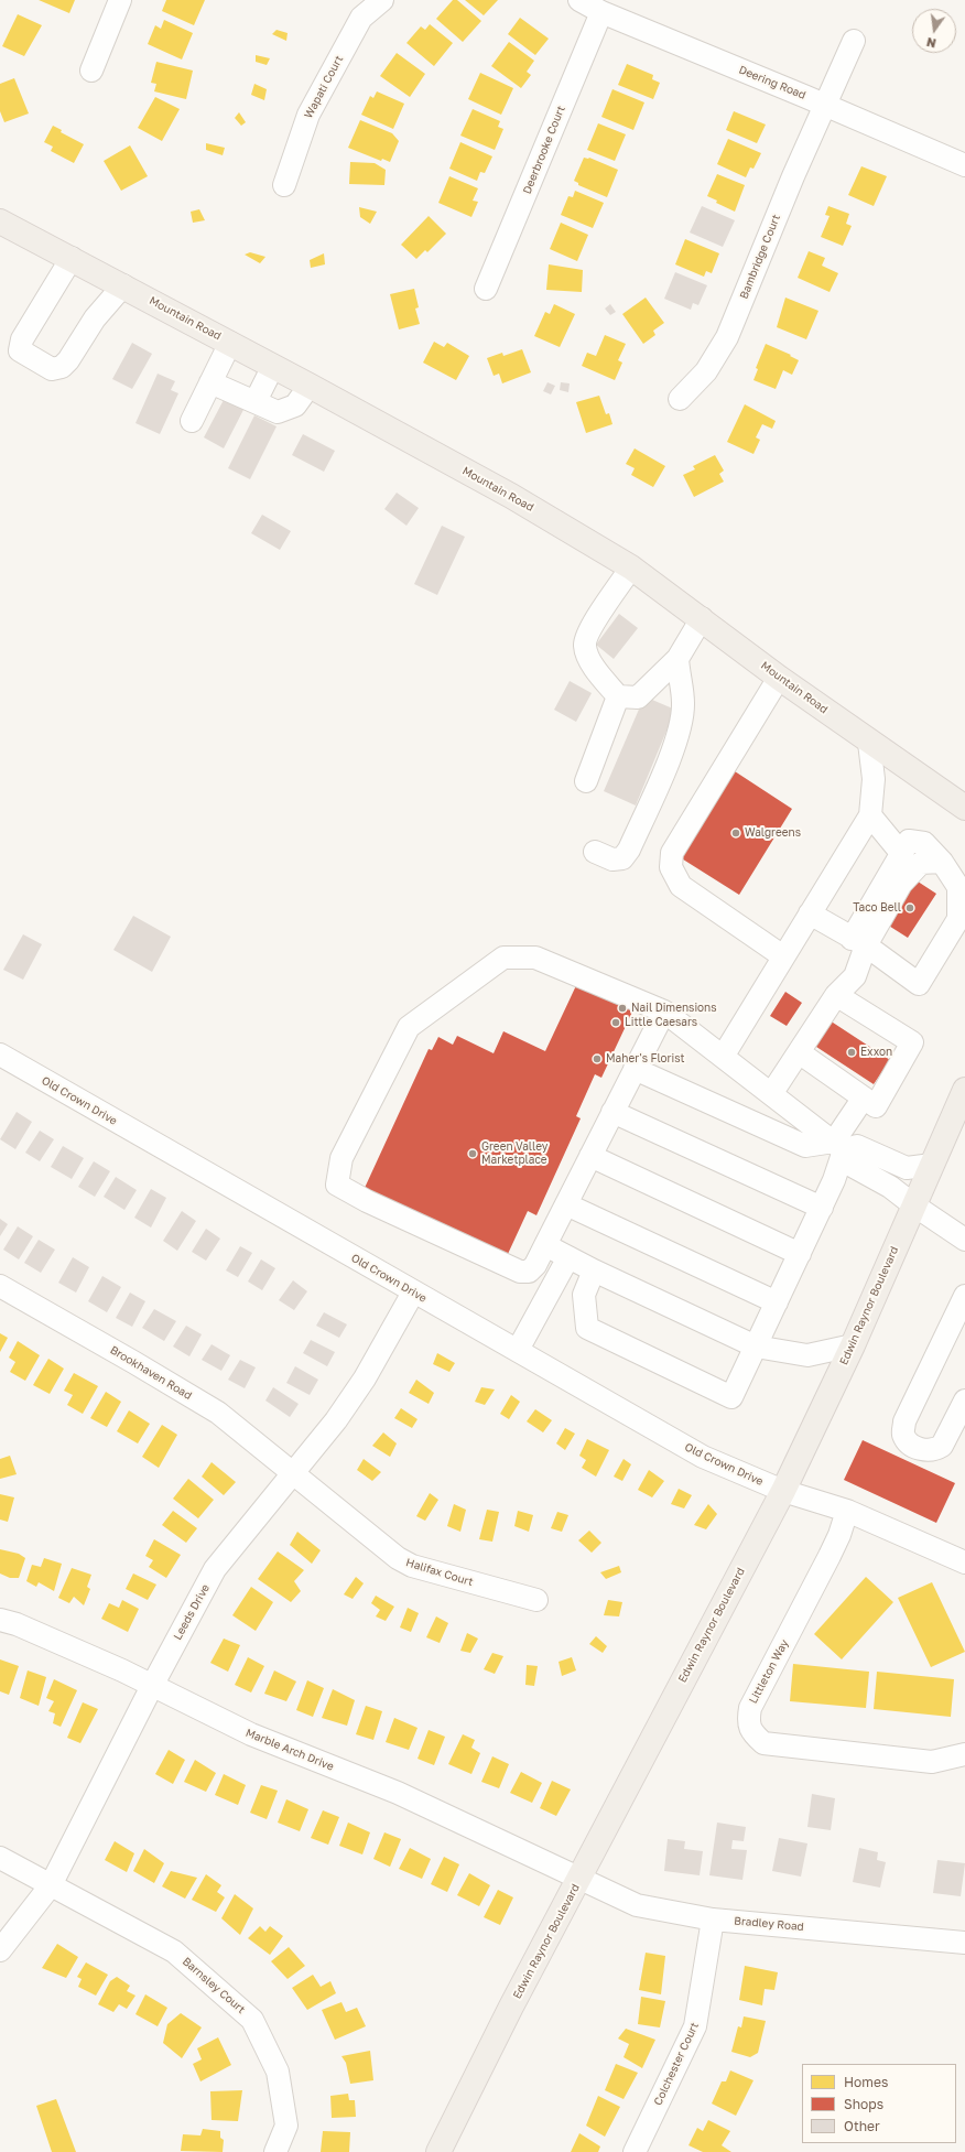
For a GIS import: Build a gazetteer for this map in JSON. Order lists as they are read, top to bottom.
{
  "streets": {
    "main road": ["Mountain Road", "Edwin Raynor Boulevard"],
    "street": [
      "Deering Road",
      "Wapati Court",
      "Deerbrooke Court",
      "Bambridge Court",
      "Old Crown Drive",
      "Brookhaven Road",
      "Halifax Court",
      "Leeds Drive",
      "Littleton Way",
      "Marble Arch Drive",
      "Bradley Road",
      "Barnsley Court",
      "Colchester Court"
    ]
  },
  "crossings": [
    ["Deering Road", "Deerbrooke Court"],
    ["Deering Road", "Bambridge Court"],
    ["Old Crown Drive", "Edwin Raynor Boulevard"],
    ["Old Crown Drive", "Leeds Drive"],
    ["Edwin Raynor Boulevard", "Marble Arch Drive"],
    ["Edwin Raynor Boulevard", "Bradley Road"],
    ["Brookhaven Road", "Halifax Court"],
    ["Brookhaven Road", "Leeds Drive"],
    ["Halifax Court", "Leeds Drive"],
    ["Leeds Drive", "Marble Arch Drive"],
    ["Leeds Drive", "Barnsley Court"],
    ["Marble Arch Drive", "Bradley Road"],
    ["Bradley Road", "Colchester Court"]
  ],
  "places": [
    "Walgreens",
    "Taco Bell",
    "Nail Dimensions",
    "Little Caesars",
    "Exxon",
    "Maher's Florist",
    "Green Valley Marketplace"
  ],
  "legend": ["Homes", "Shops", "Other"],
  "north": "bottom"
}
